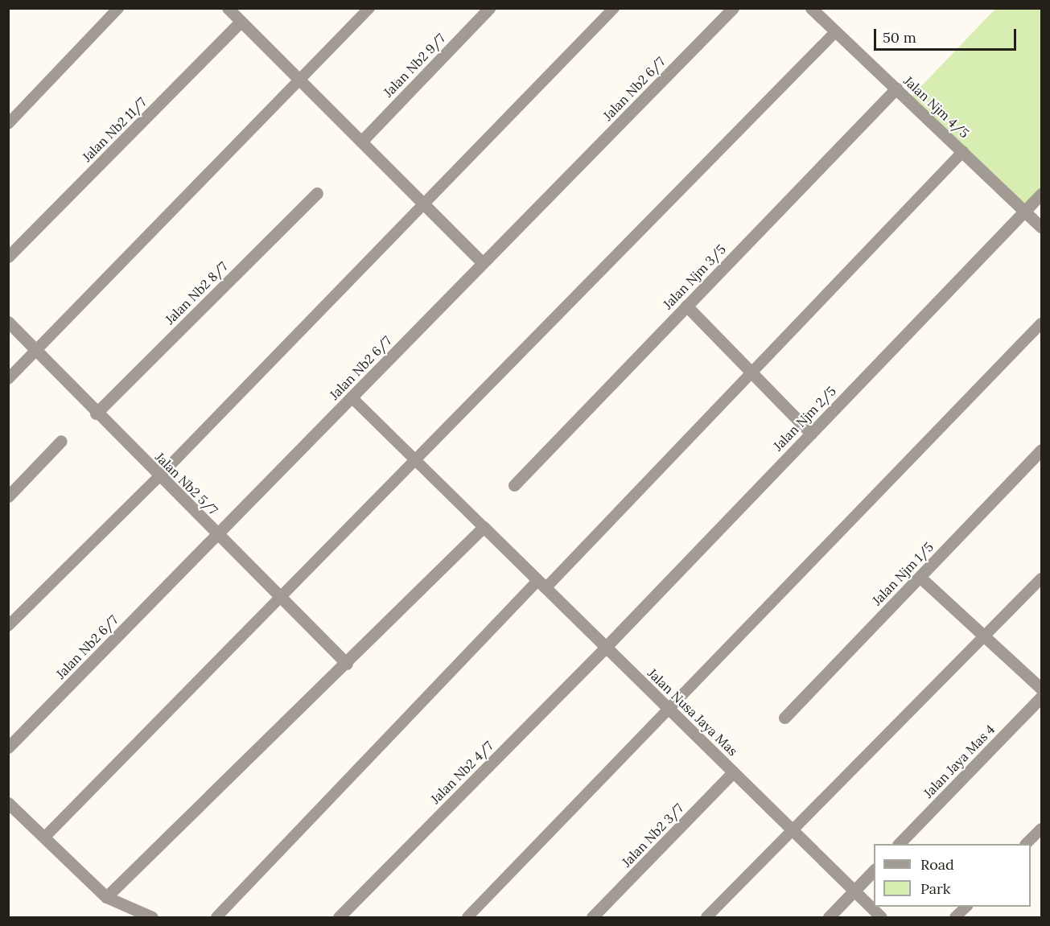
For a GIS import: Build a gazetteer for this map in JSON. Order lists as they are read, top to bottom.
{
  "streets": {
    "street": [
      "Jalan Nb2 9/7",
      "Jalan Nb2 6/7",
      "Jalan Njm 4/5",
      "Jalan Nb2 11/7",
      "Jalan Njm 3/5",
      "Jalan Nb2 8/7",
      "Jalan Njm 2/5",
      "Jalan Nb2 5/7",
      "Jalan Njm 1/5",
      "Jalan Nusa Jaya Mas",
      "Jalan Jaya Mas 4",
      "Jalan Nb2 4/7",
      "Jalan Nb2 3/7"
    ]
  },
  "crossings": [
    ["Jalan Nb2 6/7", "Jalan Nb2 5/7"],
    ["Jalan Njm 4/5", "Jalan Njm 3/5"],
    ["Jalan Njm 4/5", "Jalan Njm 2/5"],
    ["Jalan Nb2 8/7", "Jalan Nb2 5/7"],
    ["Jalan Njm 2/5", "Jalan Nusa Jaya Mas"],
    ["Jalan Njm 2/5", "Jalan Nb2 4/7"],
    ["Jalan Nusa Jaya Mas", "Jalan Nb2 4/7"],
    ["Jalan Nusa Jaya Mas", "Jalan Nb2 3/7"]
  ],
  "legend": ["Road", "Park"],
  "scale_bar": "50 m"
}
